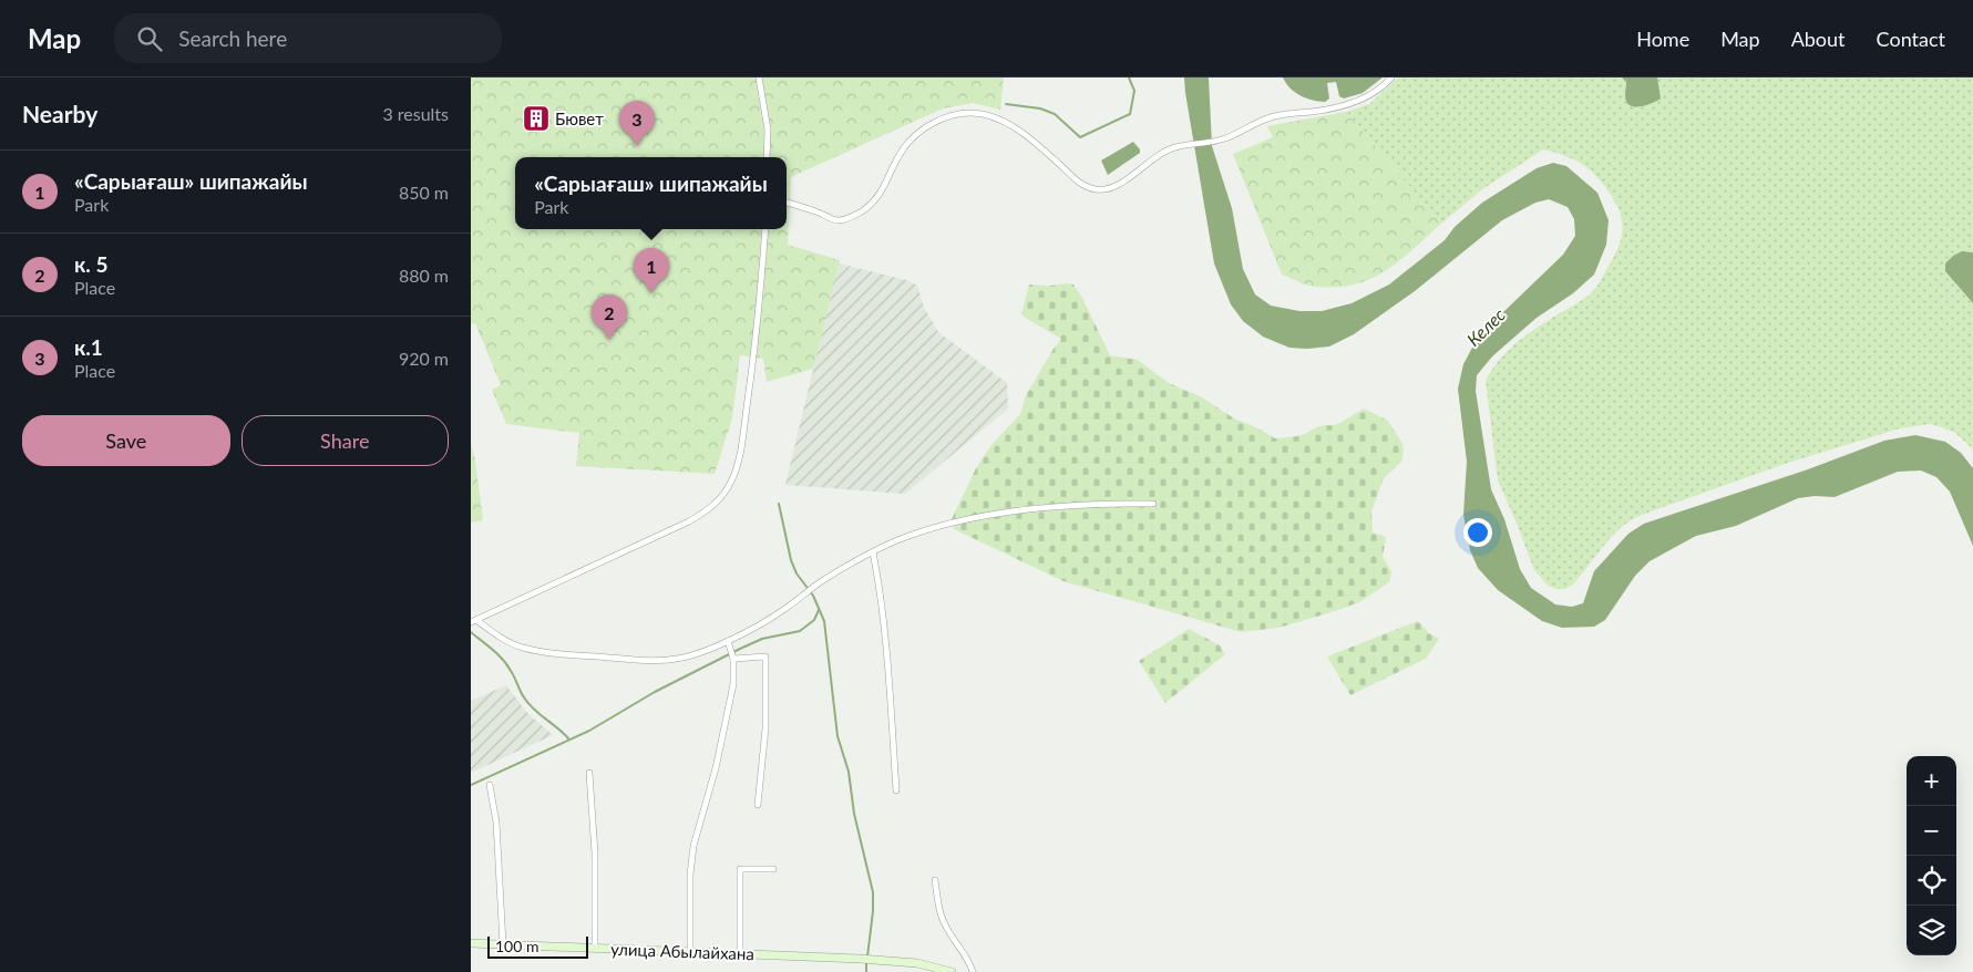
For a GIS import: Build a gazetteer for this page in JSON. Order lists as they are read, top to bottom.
{
  "streets": {
    "main road": ["улица Абылайхана"]
  },
  "water": ["Келес"],
  "places": {
    "building": ["Бювет"]
  },
  "scale_bar": "100 m",
  "page": {
    "header": "Map",
    "search": "Search here",
    "nav": [
      "Home",
      "Map",
      "About",
      "Contact"
    ],
    "heading": ["Nearby", "3 results"],
    "pins": ["3", "1", "2"],
    "list": [
      {
        "mark": "1",
        "name": "«Сарыағаш» шипажайы",
        "note": "Park",
        "value": "850 m"
      },
      {
        "mark": "2",
        "name": "к. 5",
        "note": "Place",
        "value": "880 m"
      },
      {
        "mark": "3",
        "name": "к.1",
        "note": "Place",
        "value": "920 m"
      }
    ],
    "popup": ["«Сарыағаш» шипажайы", "Park"],
    "buttons": ["Save", "Share"],
    "map_buttons": ["+", "−"],
    "scale": "100 m"
  }
}
